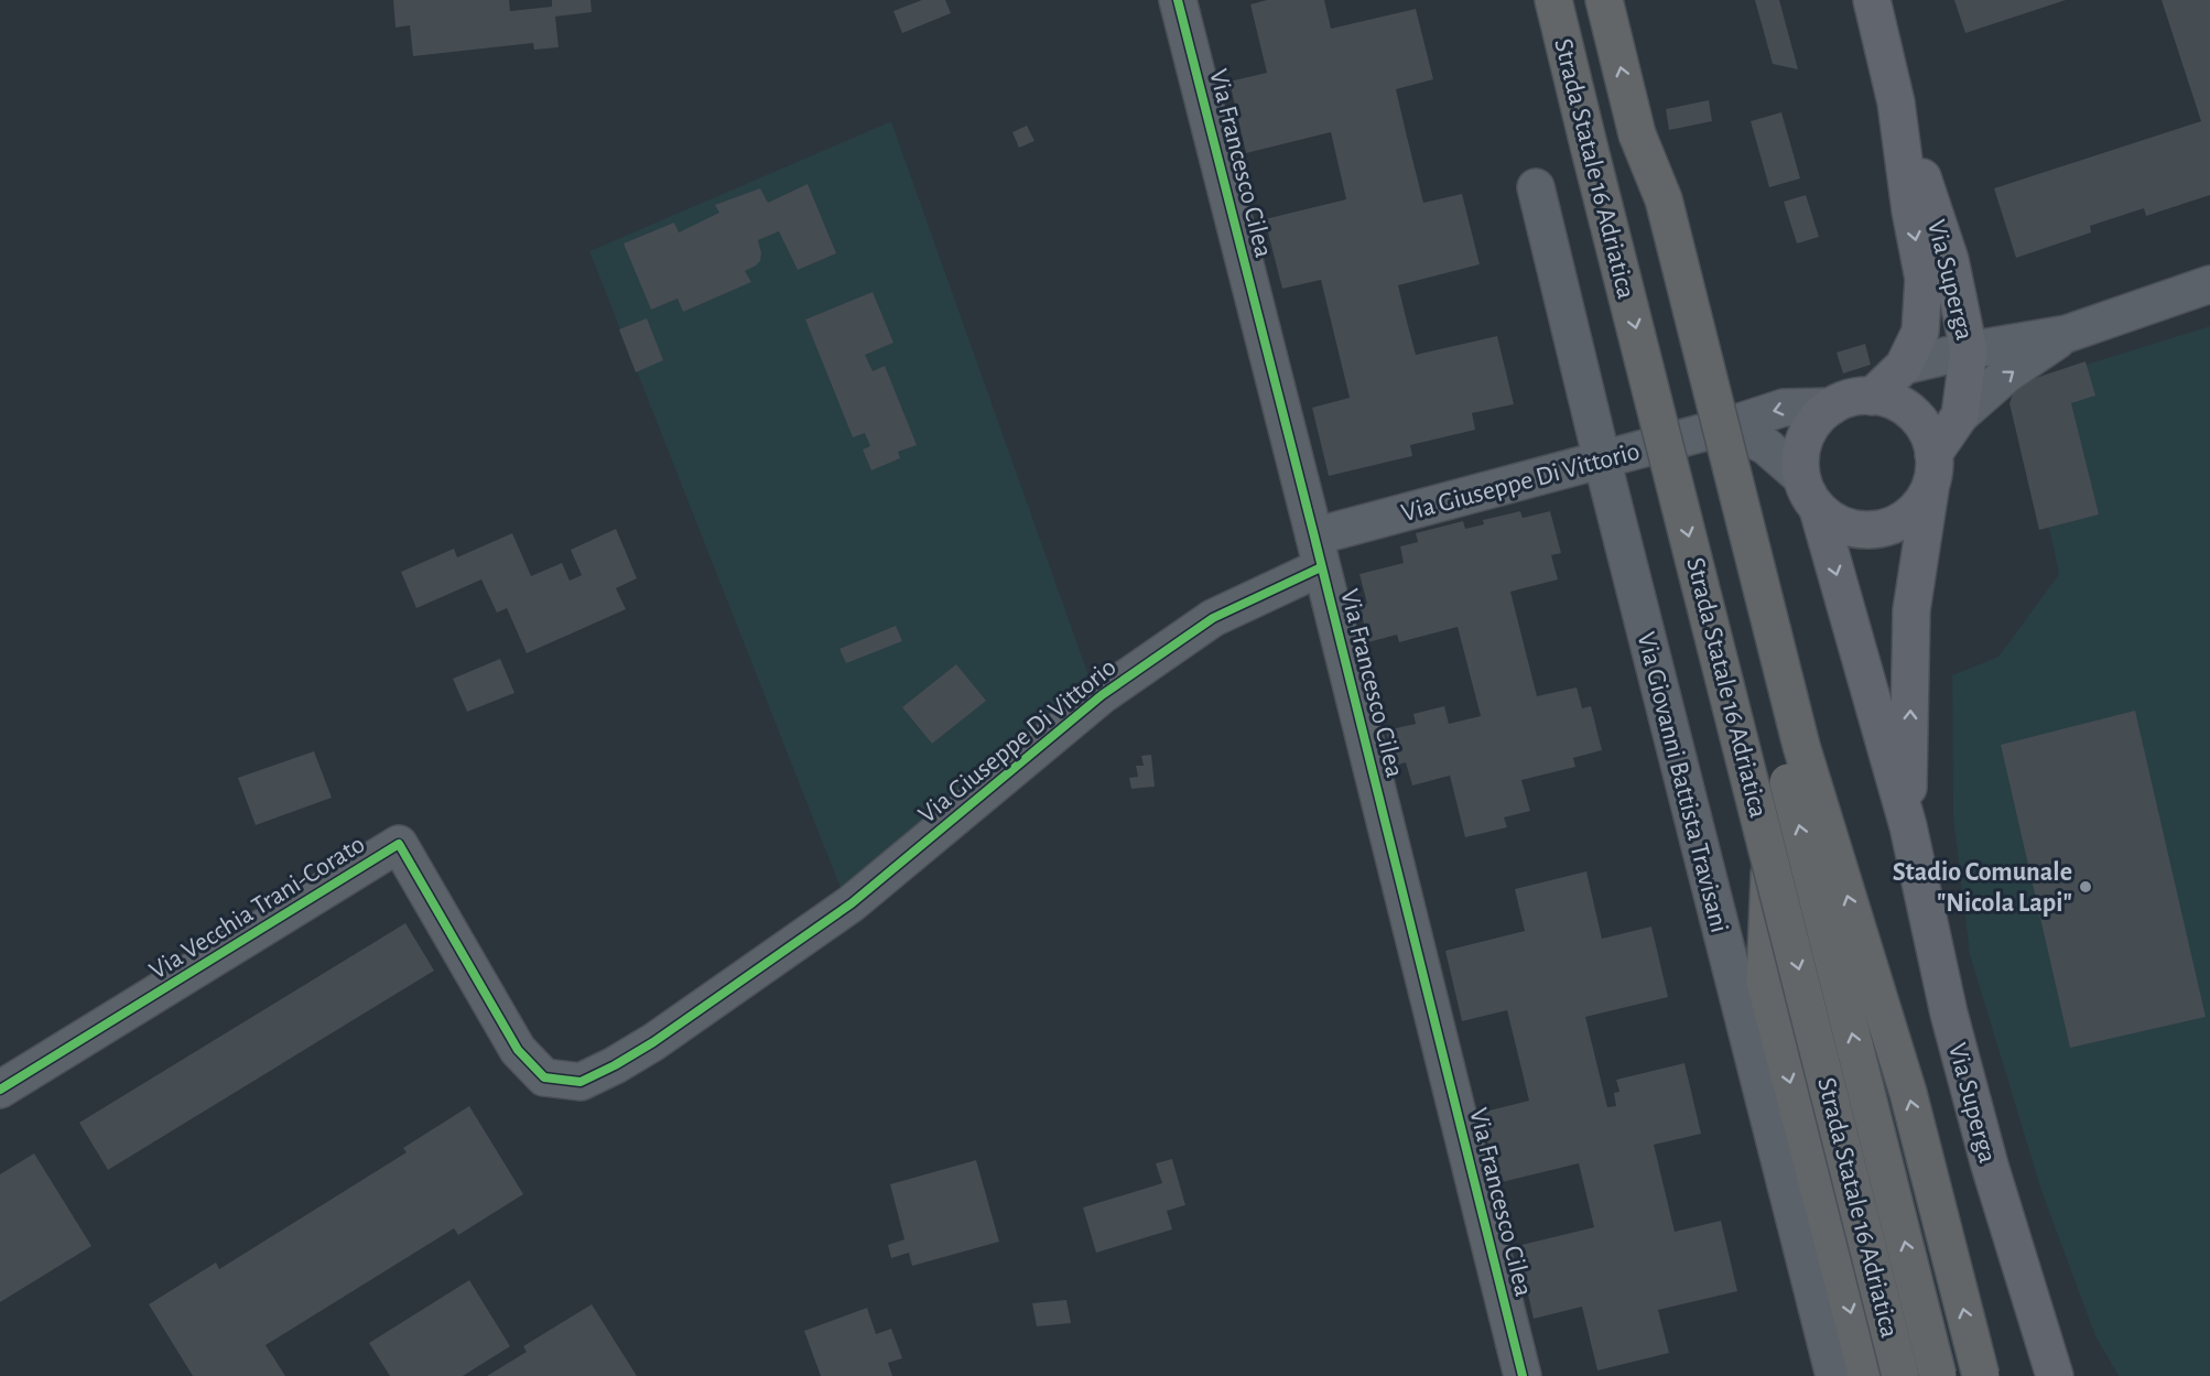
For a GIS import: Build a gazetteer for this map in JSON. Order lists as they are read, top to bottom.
{
  "streets": {
    "highway": ["Strada Statale 16 Adriatica"],
    "street": [
      "Via Francesco Cilea",
      "Via Superga",
      "Via Giuseppe Di Vittorio",
      "Via Giovanni Battista Travisani",
      "Via Vecchia Trani-Corato"
    ]
  },
  "crossings": [
    ["Via Francesco Cilea", "Via Giuseppe Di Vittorio"],
    ["Via Superga", "Via Giuseppe Di Vittorio"],
    ["Via Giuseppe Di Vittorio", "Via Giovanni Battista Travisani"],
    ["Via Giuseppe Di Vittorio", "Via Vecchia Trani-Corato"]
  ],
  "places": ["Stadio Comunale \"Nicola Lapi\""]
}
